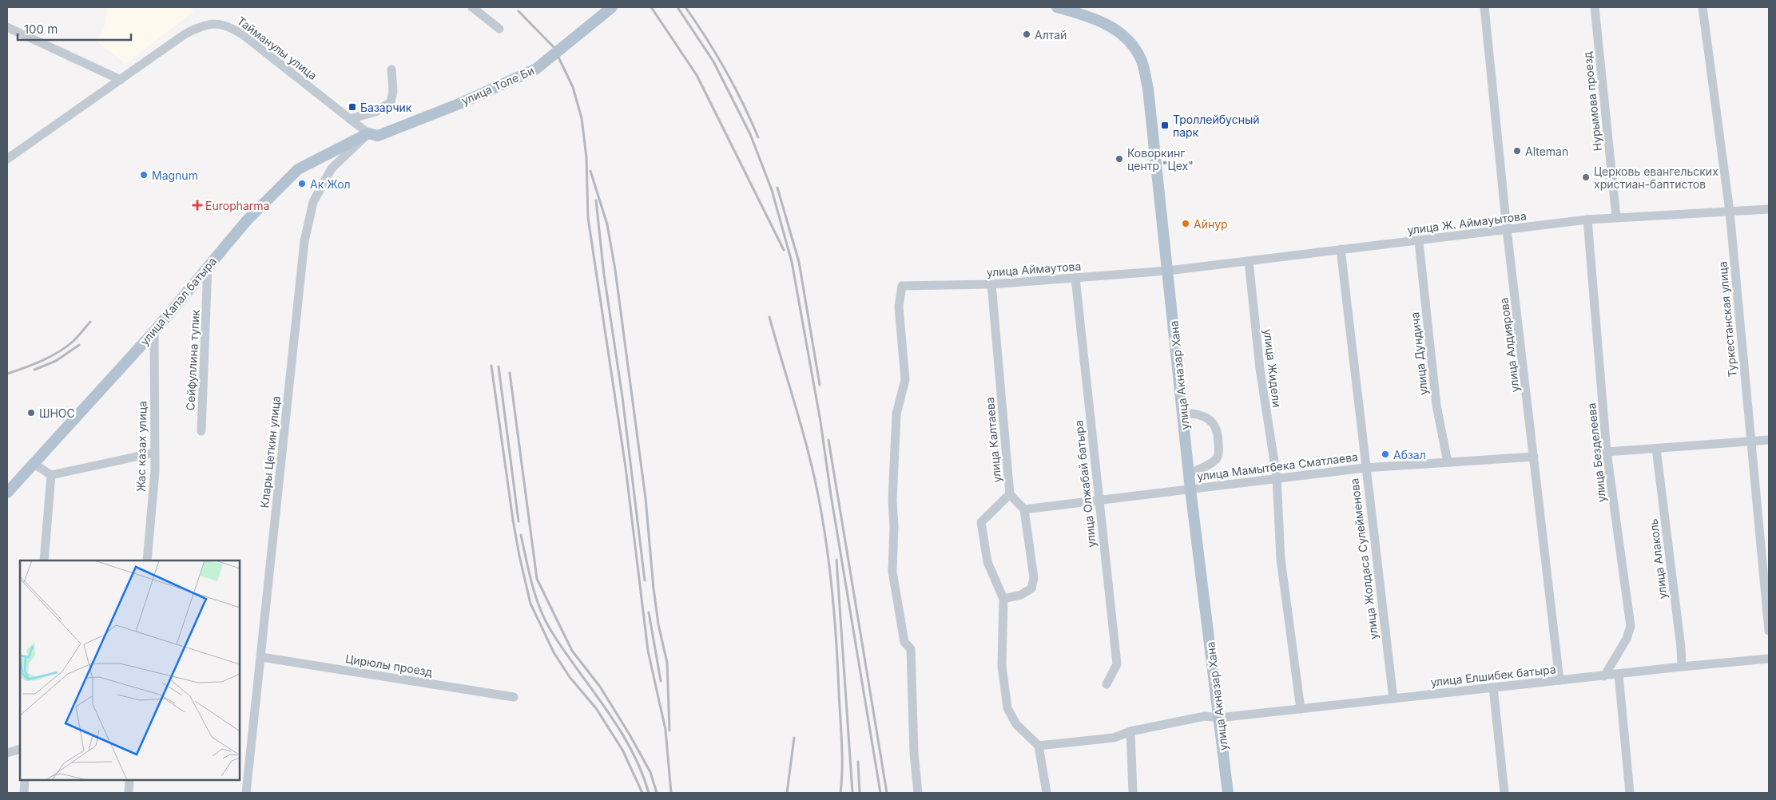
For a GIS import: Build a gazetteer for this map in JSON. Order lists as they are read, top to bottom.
{
  "streets": {
    "main road": ["улица Толе Би", "улица Капал батыра", "улица Акназар Хана"],
    "street": [
      "Тайманулы улица",
      "Нурымова проезд",
      "улица Ж. Аймауытова",
      "улица Аймаутова",
      "Туркестанская улица",
      "улица Алдиярова",
      "улица Дундича",
      "Сейфуллина тупик",
      "улица Жидели",
      "улица Калтаева",
      "Жас казах улица",
      "Клары Цеткин улица",
      "улица Безделеева",
      "улица Мамытбека Сматлаева",
      "улица Олжабай батыра",
      "улица Жолдаса Сулейменова",
      "улица Алаколь",
      "Цирюлы проезд",
      "улица Елшибек батыра"
    ]
  },
  "crossings": [
    ["Тайманулы улица", "улица Толе Би"],
    ["Тайманулы улица", "улица Капал батыра"],
    ["Тайманулы улица", "Клары Цеткин улица"],
    ["улица Толе Би", "улица Капал батыра"],
    ["улица Толе Би", "Клары Цеткин улица"],
    ["Нурымова проезд", "улица Ж. Аймауытова"],
    ["улица Ж. Аймауытова", "улица Аймаутова"],
    ["улица Ж. Аймауытова", "Туркестанская улица"],
    ["улица Ж. Аймауытова", "улица Алдиярова"],
    ["улица Ж. Аймауытова", "улица Дундича"],
    ["улица Ж. Аймауытова", "улица Жидели"],
    ["улица Ж. Аймауытова", "улица Акназар Хана"],
    ["улица Ж. Аймауытова", "улица Безделеева"],
    ["улица Ж. Аймауытова", "улица Жолдаса Сулейменова"],
    ["улица Аймаутова", "улица Акназар Хана"],
    ["улица Аймаутова", "улица Калтаева"],
    ["улица Аймаутова", "улица Олжабай батыра"],
    ["улица Капал батыра", "Сейфуллина тупик"],
    ["улица Капал батыра", "Жас казах улица"],
    ["улица Капал батыра", "Клары Цеткин улица"],
    ["улица Алдиярова", "улица Мамытбека Сматлаева"],
    ["улица Алдиярова", "улица Елшибек батыра"],
    ["улица Дундича", "улица Мамытбека Сматлаева"],
    ["улица Жидели", "улица Мамытбека Сматлаева"],
    ["улица Жидели", "улица Елшибек батыра"],
    ["улица Акназар Хана", "улица Мамытбека Сматлаева"],
    ["улица Акназар Хана", "улица Елшибек батыра"],
    ["улица Калтаева", "улица Мамытбека Сматлаева"],
    ["Клары Цеткин улица", "Цирюлы проезд"],
    ["улица Безделеева", "улица Елшибек батыра"],
    ["улица Мамытбека Сматлаева", "улица Олжабай батыра"],
    ["улица Мамытбека Сматлаева", "улица Жолдаса Сулейменова"],
    ["улица Жолдаса Сулейменова", "улица Елшибек батыра"],
    ["улица Алаколь", "улица Елшибек батыра"]
  ],
  "places": {
    "other": [
      "Алтай",
      "Alteman",
      "Коворкинг центр \"Цех\"",
      "Magnum",
      "Церковь евангельских христиан-баптистов",
      "Ак Жол",
      "Айнур",
      "ШНОС",
      "Абзал"
    ],
    "transit": ["Базарчик", "Троллейбусный парк"],
    "health": ["Europharma"]
  },
  "scale_bar": "100 m"
}
